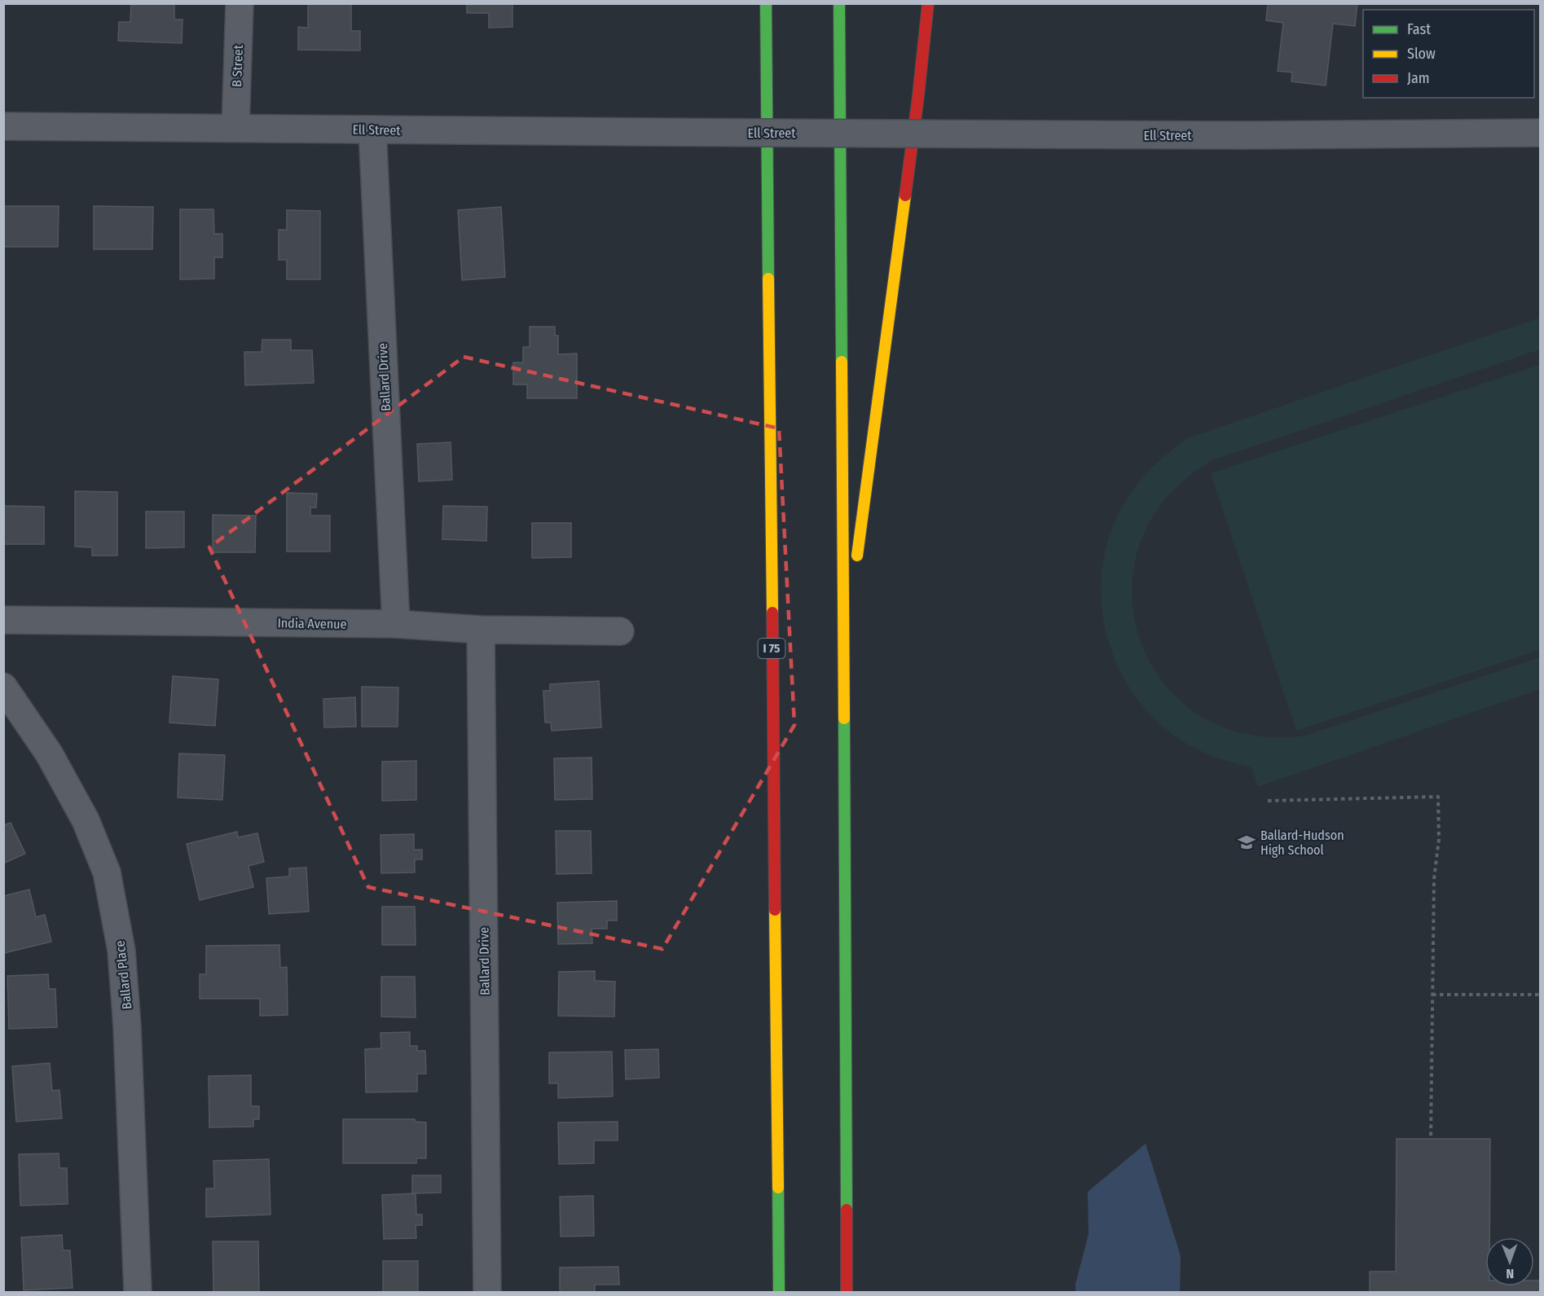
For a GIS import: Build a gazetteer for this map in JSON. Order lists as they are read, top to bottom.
{
  "streets": {
    "highway": ["I 75"],
    "street": [
      "B Street",
      "Ell Street",
      "Ballard Drive",
      "India Avenue",
      "Ballard Place"
    ]
  },
  "crossings": [
    ["B Street", "Ell Street"],
    ["Ell Street", "Ballard Drive"],
    ["Ballard Drive", "India Avenue"]
  ],
  "places": {
    "school or university": ["Ballard-Hudson High School"]
  },
  "legend": ["Fast", "Slow", "Jam"],
  "north": "bottom"
}
